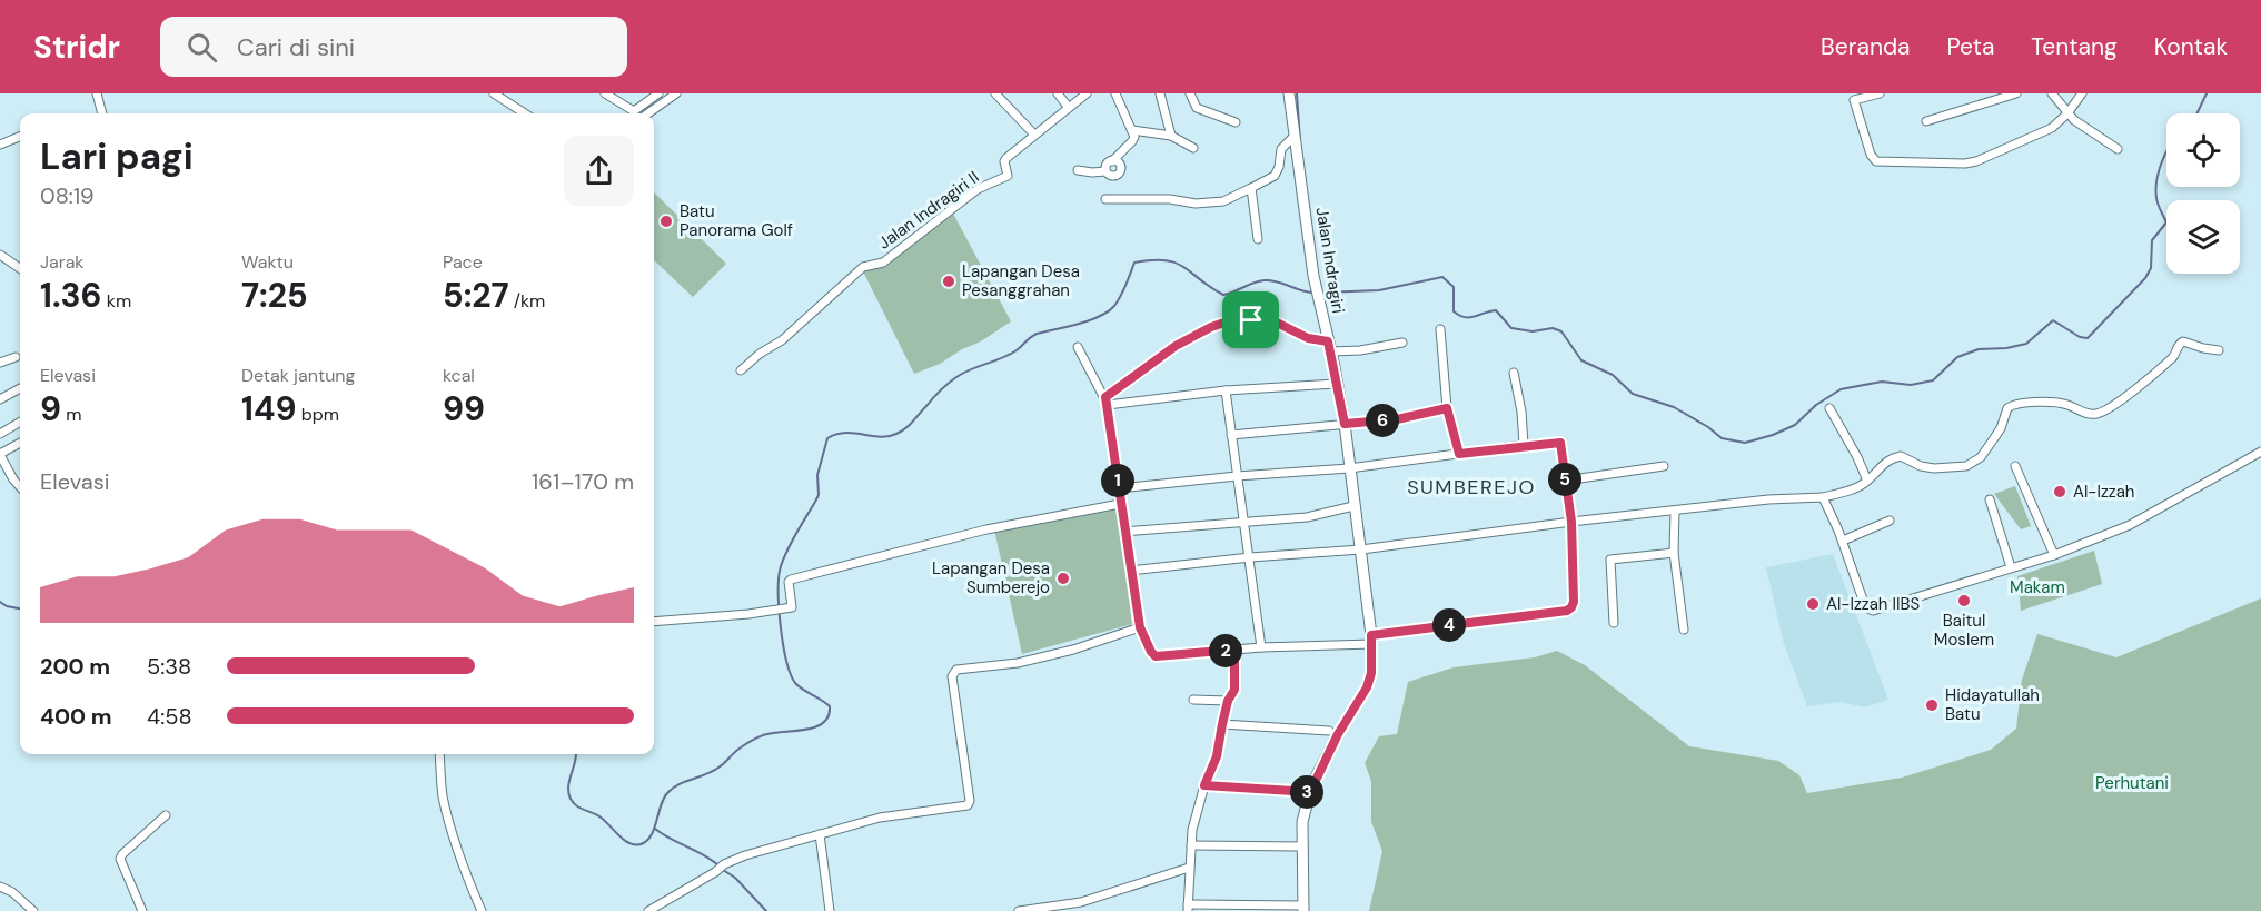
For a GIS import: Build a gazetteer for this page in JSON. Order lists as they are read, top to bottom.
{
  "streets": {
    "street": ["Jalan Indragiri II", "Jalan Indragiri"]
  },
  "districts": ["SUMBEREJO"],
  "parks": ["Makam", "Perhutani"],
  "places": [
    "Batu Panorama Golf",
    "Lapangan Desa Pesanggrahan",
    "Al-Izzah",
    "Lapangan Desa Sumberejo",
    "Baitul Moslem",
    "Al-Izzah IIBS",
    "Hidayatullah Batu"
  ],
  "page": {
    "header": "Stridr",
    "search": "Cari di sini",
    "nav": [
      "Beranda",
      "Peta",
      "Tentang",
      "Kontak"
    ],
    "heading": ["Lari pagi", "08:19"],
    "stats": [
      ["Jarak", "1.36 km"],
      ["Waktu", "7:25"],
      ["Pace", "5:27 /km"],
      ["Elevasi", "9 m"],
      ["Detak jantung", "149 bpm"],
      ["kcal", "99"]
    ],
    "pins": [
      "6",
      "5",
      "1",
      "4",
      "2",
      "3"
    ],
    "chart": ["Elevasi", "161–170 m"],
    "list": [
      {
        "name": "200 m",
        "note": "5:38"
      },
      {
        "name": "400 m",
        "note": "4:58"
      }
    ]
  }
}
